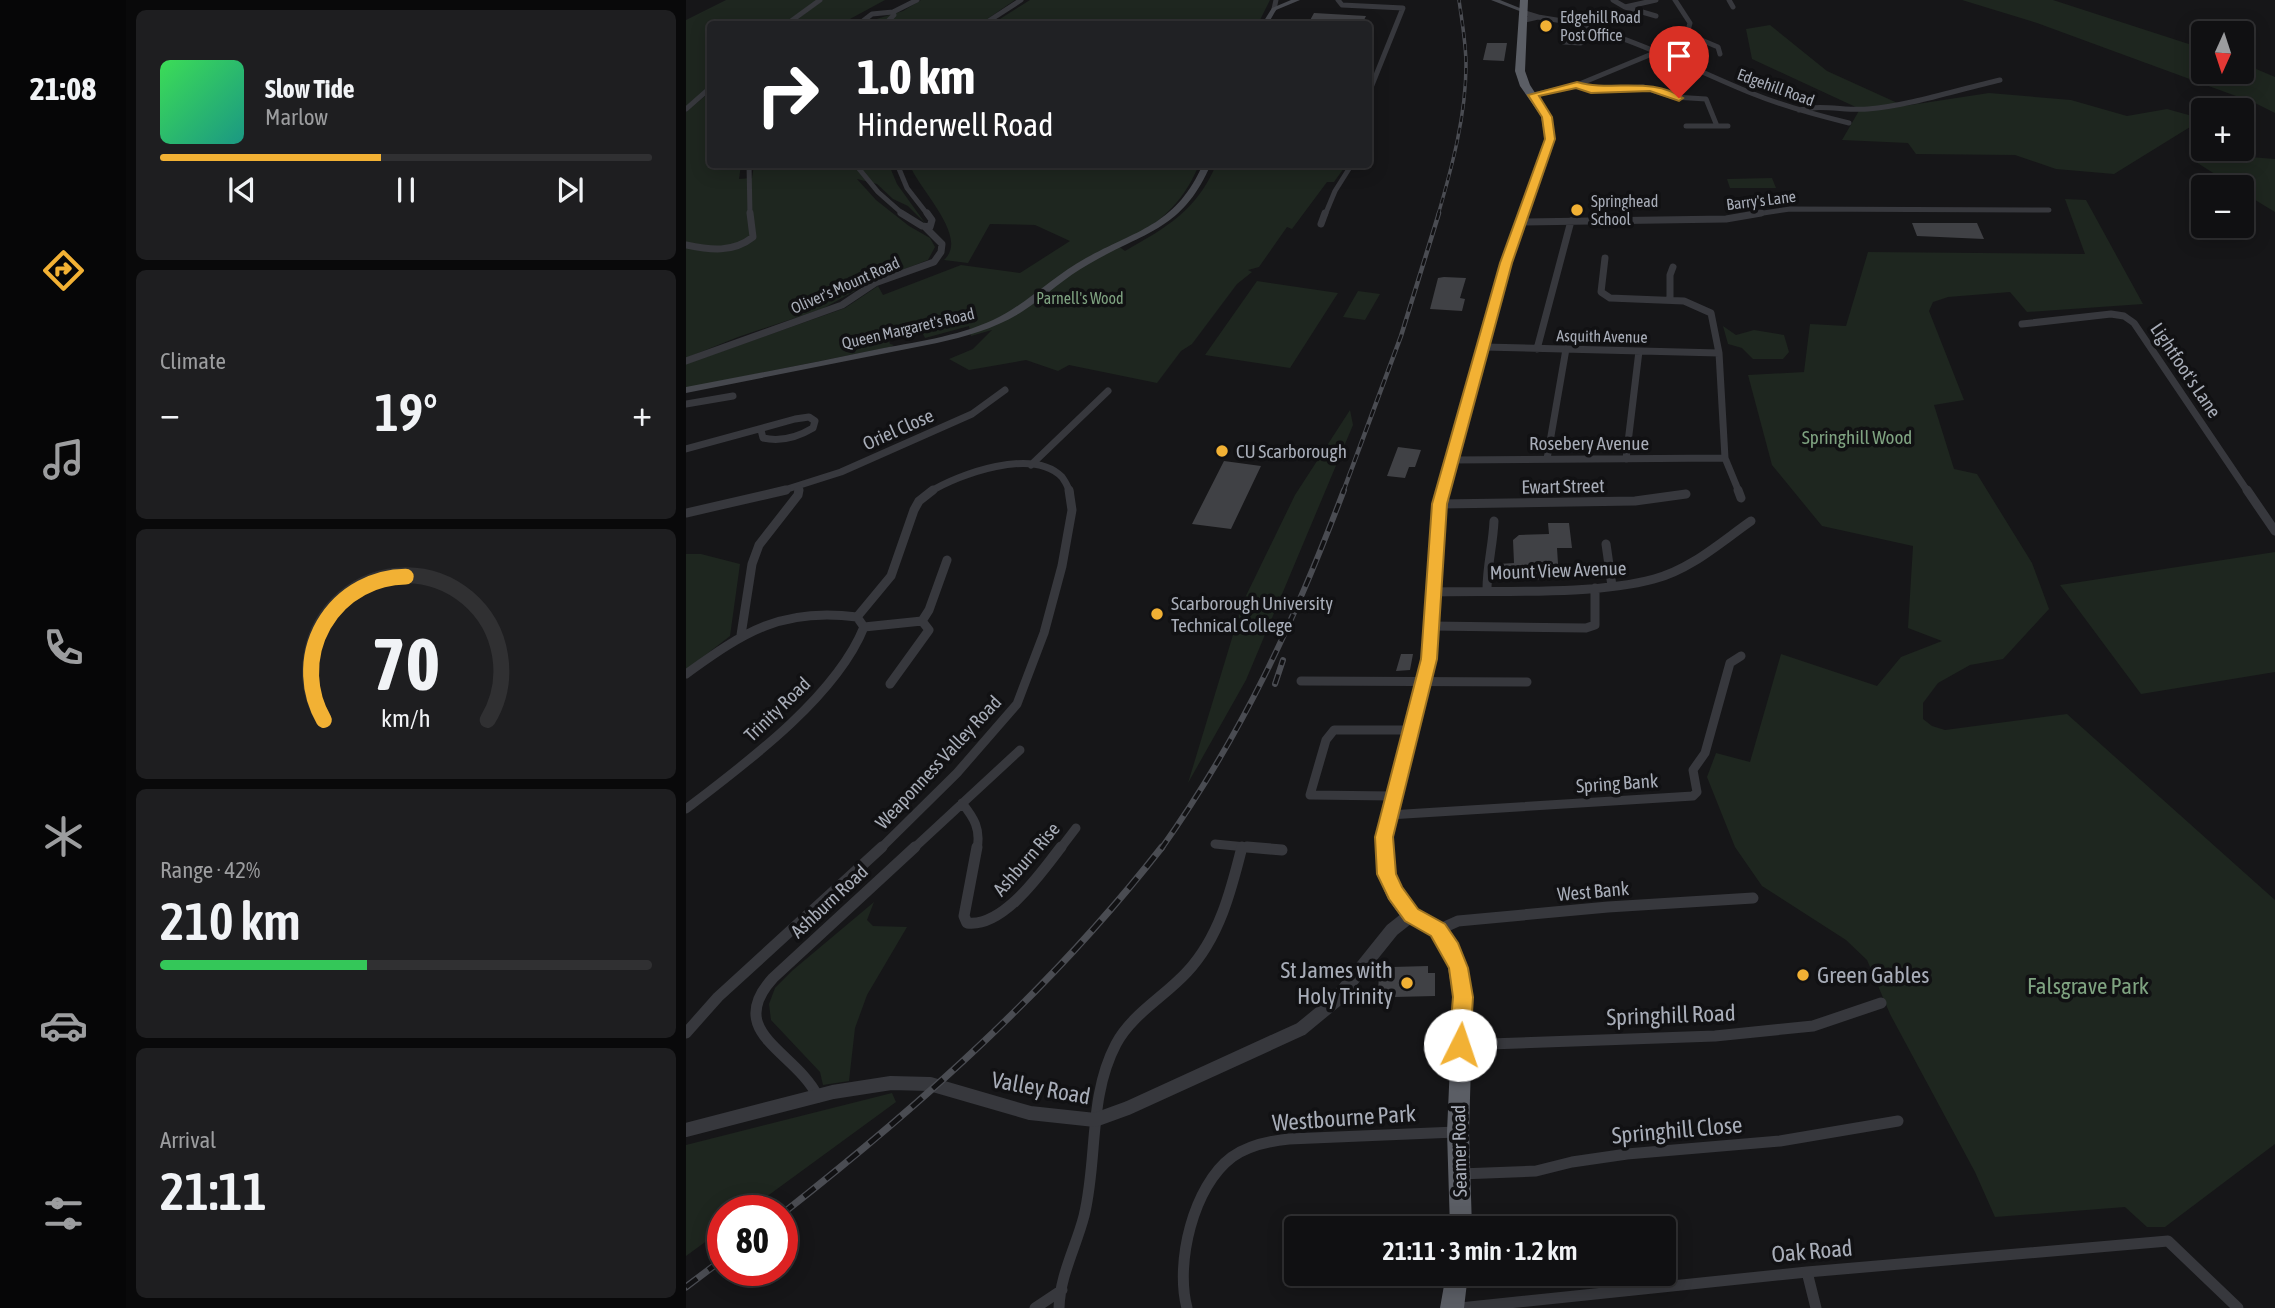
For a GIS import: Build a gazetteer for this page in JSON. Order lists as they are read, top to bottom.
{
  "streets": {
    "highway": ["Seamer Road"],
    "main road": ["Queen Margaret's Road"],
    "street": [
      "Edgehill Road",
      "Barry's Lane",
      "Oliver's Mount Road",
      "Asquith Avenue",
      "Lightfoot's Lane",
      "Oriel Close",
      "Rosebery Avenue",
      "Ewart Street",
      "Mount View Avenue",
      "Trinity Road",
      "Weaponness Valley Road",
      "Spring Bank",
      "Ashburn Rise",
      "West Bank",
      "Ashburn Road",
      "Springhill Road",
      "Valley Road",
      "Westbourne Park",
      "Springhill Close",
      "Oak Road"
    ]
  },
  "crossings": [
    ["Ashburn Rise", "Ashburn Road"],
    ["West Bank", "Seamer Road"],
    ["Ashburn Road", "Valley Road"],
    ["Springhill Road", "Seamer Road"],
    ["Westbourne Park", "Seamer Road"],
    ["Springhill Close", "Seamer Road"]
  ],
  "parks": ["Parnell's Wood", "Springhill Wood", "Falsgrave Park"],
  "places": [
    "Edgehill Road Post Office",
    "Springhead School",
    "CU Scarborough",
    "Scarborough University Technical College",
    "Green Gables",
    "St James with Holy Trinity"
  ],
  "north": "bottom",
  "page": {
    "tabs": "21:08",
    "map_buttons": ["+", "−"],
    "turn": ["1.0 km", "Hinderwell Road"],
    "song": ["Slow Tide", "Marlow"],
    "tile": [
      "Climate",
      ["Range · 42%", "210 km"],
      ["Arrival", "21:11"]
    ],
    "heat": ["−", "19°", "+"],
    "limit": "80",
    "trip": "21:11 · 3 min · 1.2 km",
    "gauge": ["70", "km/h"]
  }
}
